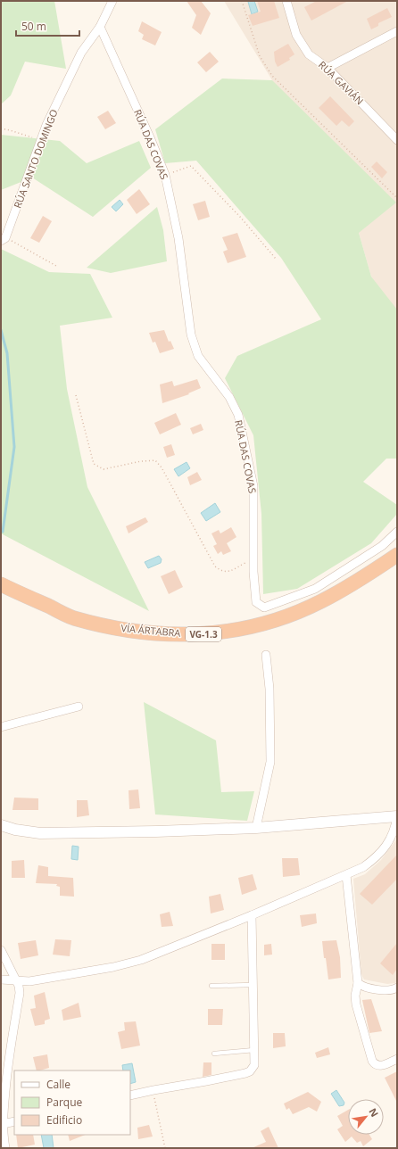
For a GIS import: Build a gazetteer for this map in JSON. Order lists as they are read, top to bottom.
{
  "streets": {
    "highway": ["VÍA ÁRTABRA", "VG-1.3"],
    "street": ["RÚA GAVIÁN", "RÚA DAS COVAS", "RÚA SANTO DOMINGO"]
  },
  "crossings": [
    ["RÚA DAS COVAS", "RÚA SANTO DOMINGO"]
  ],
  "legend": ["Calle", "Parque", "Edificio"],
  "scale_bar": "50 m",
  "north": "top right"
}
